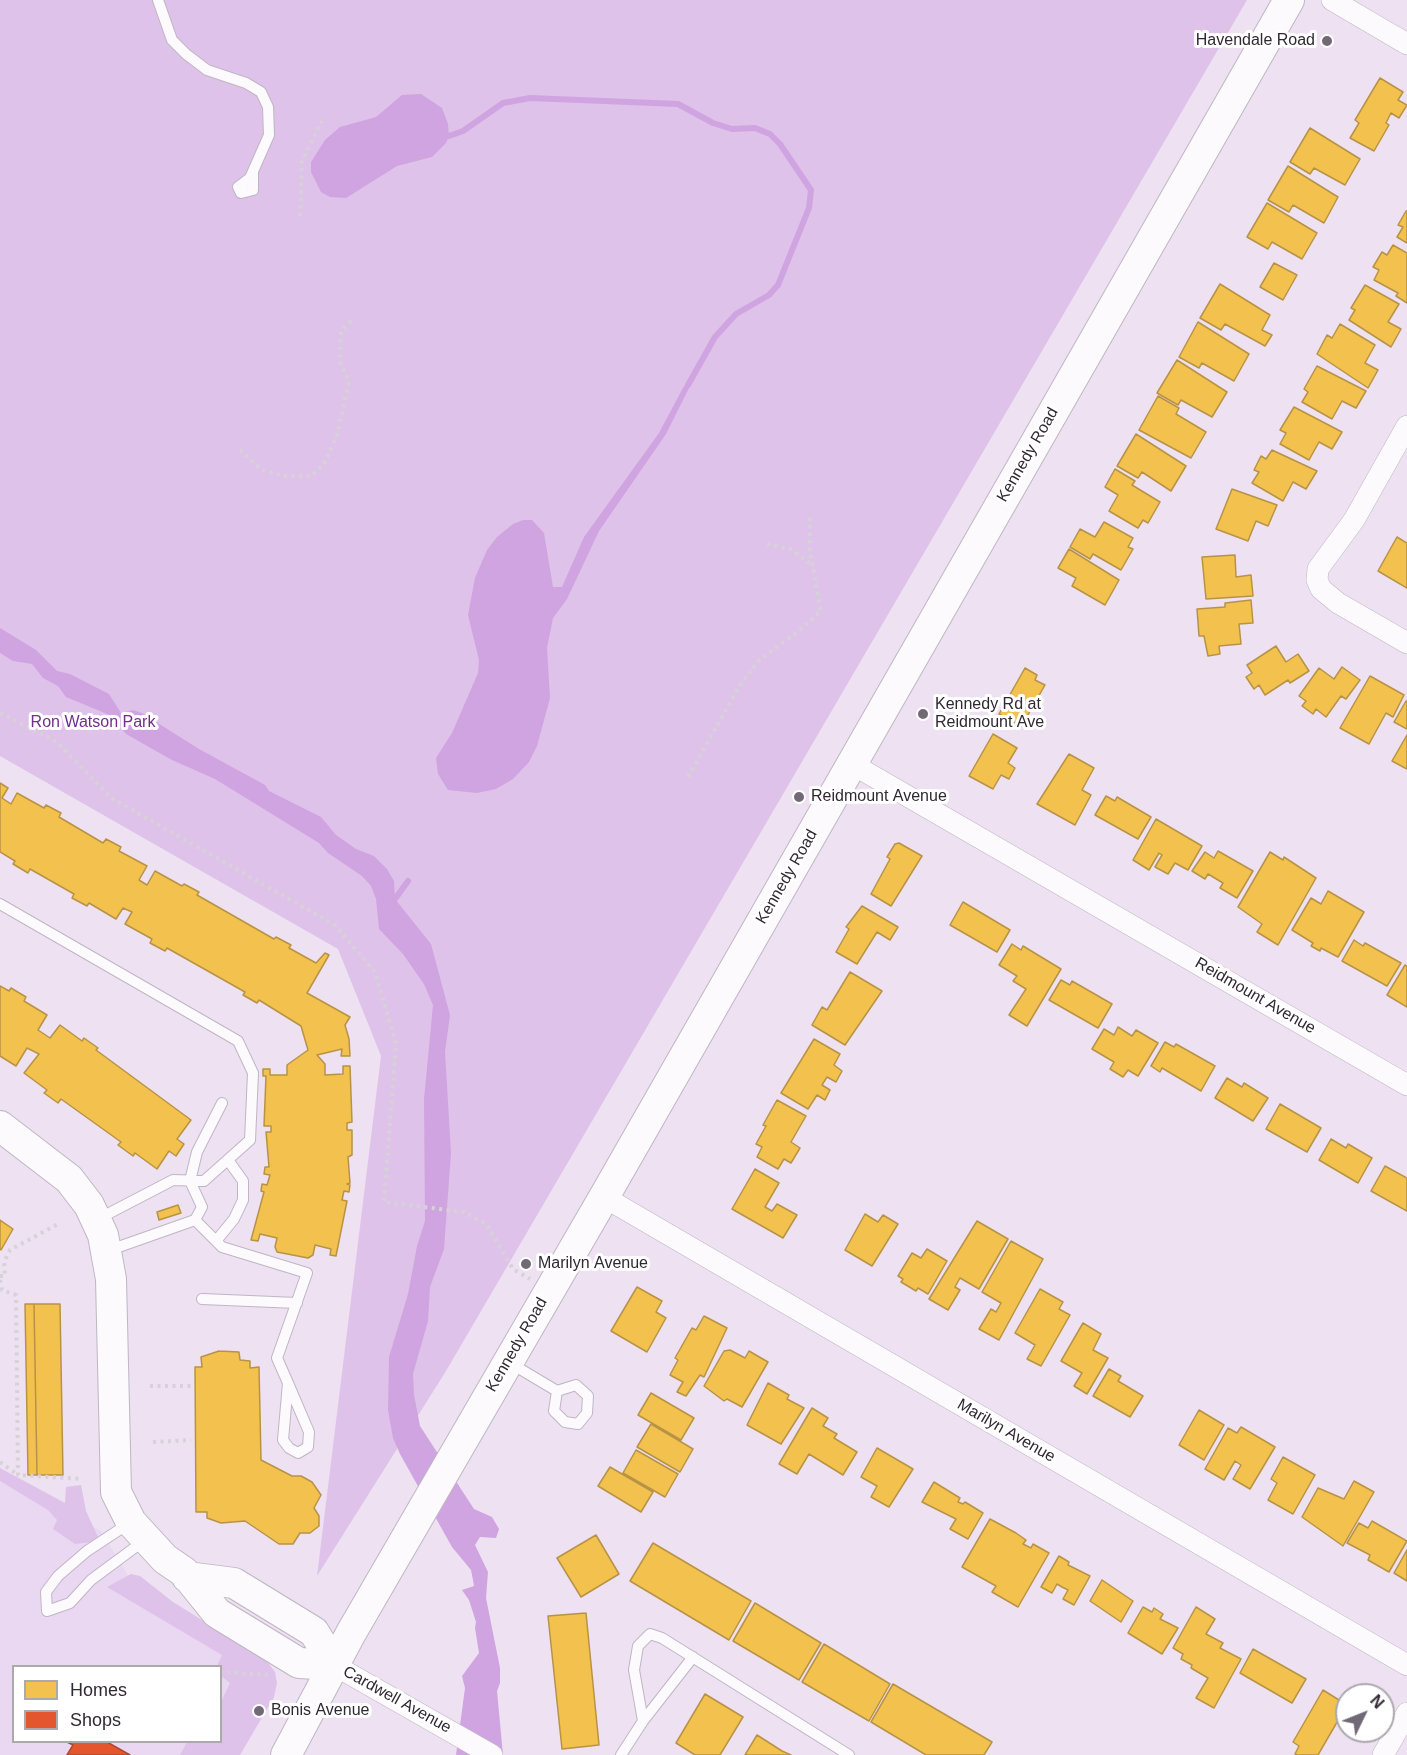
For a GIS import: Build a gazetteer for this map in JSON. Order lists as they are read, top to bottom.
{
  "streets": {
    "main road": ["Kennedy Road"],
    "street": ["Reidmount Avenue", "Marilyn Avenue", "Cardwell Avenue"]
  },
  "crossings": [
    ["Kennedy Road", "Reidmount Avenue"],
    ["Kennedy Road", "Marilyn Avenue"],
    ["Kennedy Road", "Cardwell Avenue"]
  ],
  "parks": ["Ron Watson Park"],
  "places": [
    "Havendale Road",
    "Kennedy Rd at Reidmount Ave",
    "Reidmount Avenue",
    "Marilyn Avenue",
    "Bonis Avenue"
  ],
  "legend": ["Homes", "Shops"],
  "north": "top right"
}
